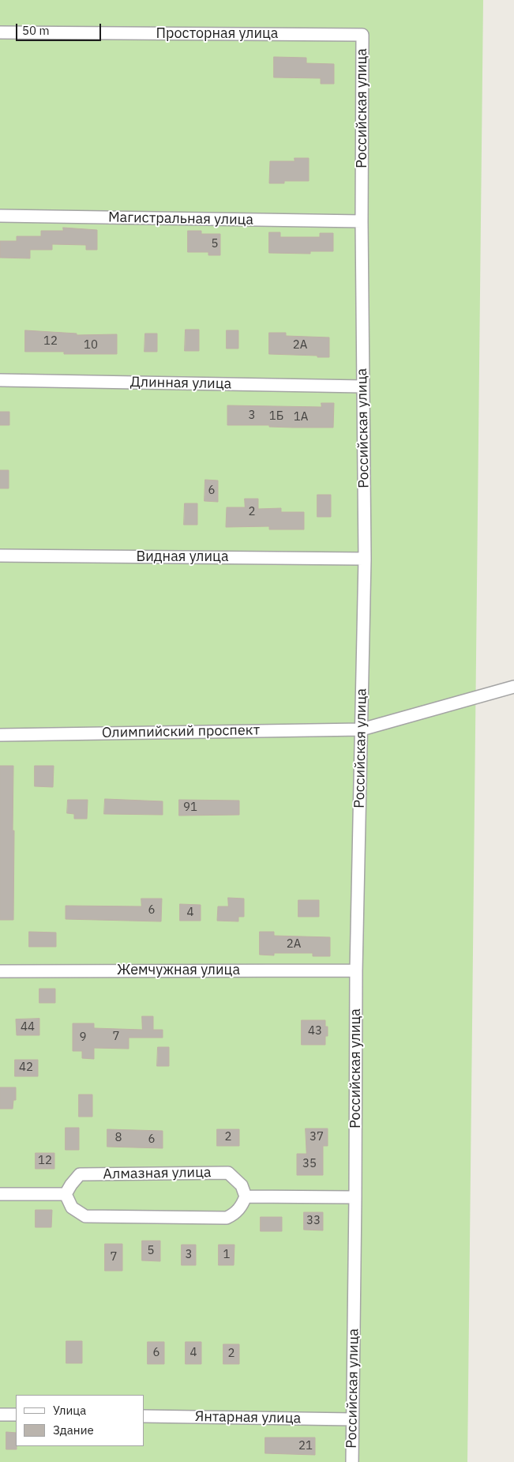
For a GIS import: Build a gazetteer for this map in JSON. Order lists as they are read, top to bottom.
{
  "streets": {
    "street": [
      "Просторная улица",
      "Российская улица",
      "Магистральная улица",
      "Длинная улица",
      "Видная улица",
      "Олимпийский проспект",
      "Жемчужная улица",
      "Алмазная улица",
      "Янтарная улица"
    ]
  },
  "crossings": [
    ["Просторная улица", "Российская улица"],
    ["Российская улица", "Магистральная улица"],
    ["Российская улица", "Длинная улица"],
    ["Российская улица", "Видная улица"],
    ["Российская улица", "Олимпийский проспект"],
    ["Российская улица", "Жемчужная улица"],
    ["Российская улица", "Янтарная улица"]
  ],
  "house_numbers": [
    "5",
    "12",
    "10",
    "2А",
    "3",
    "1Б",
    "1А",
    "6",
    "2",
    "91",
    "6",
    "4",
    "2А",
    "44",
    "43",
    "7",
    "9",
    "42",
    "2",
    "37",
    "8",
    "6",
    "12",
    "35",
    "33",
    "5",
    "3",
    "1",
    "7",
    "6",
    "4",
    "2",
    "21"
  ],
  "legend": ["Улица", "Здание"],
  "scale_bar": "50 m"
}
